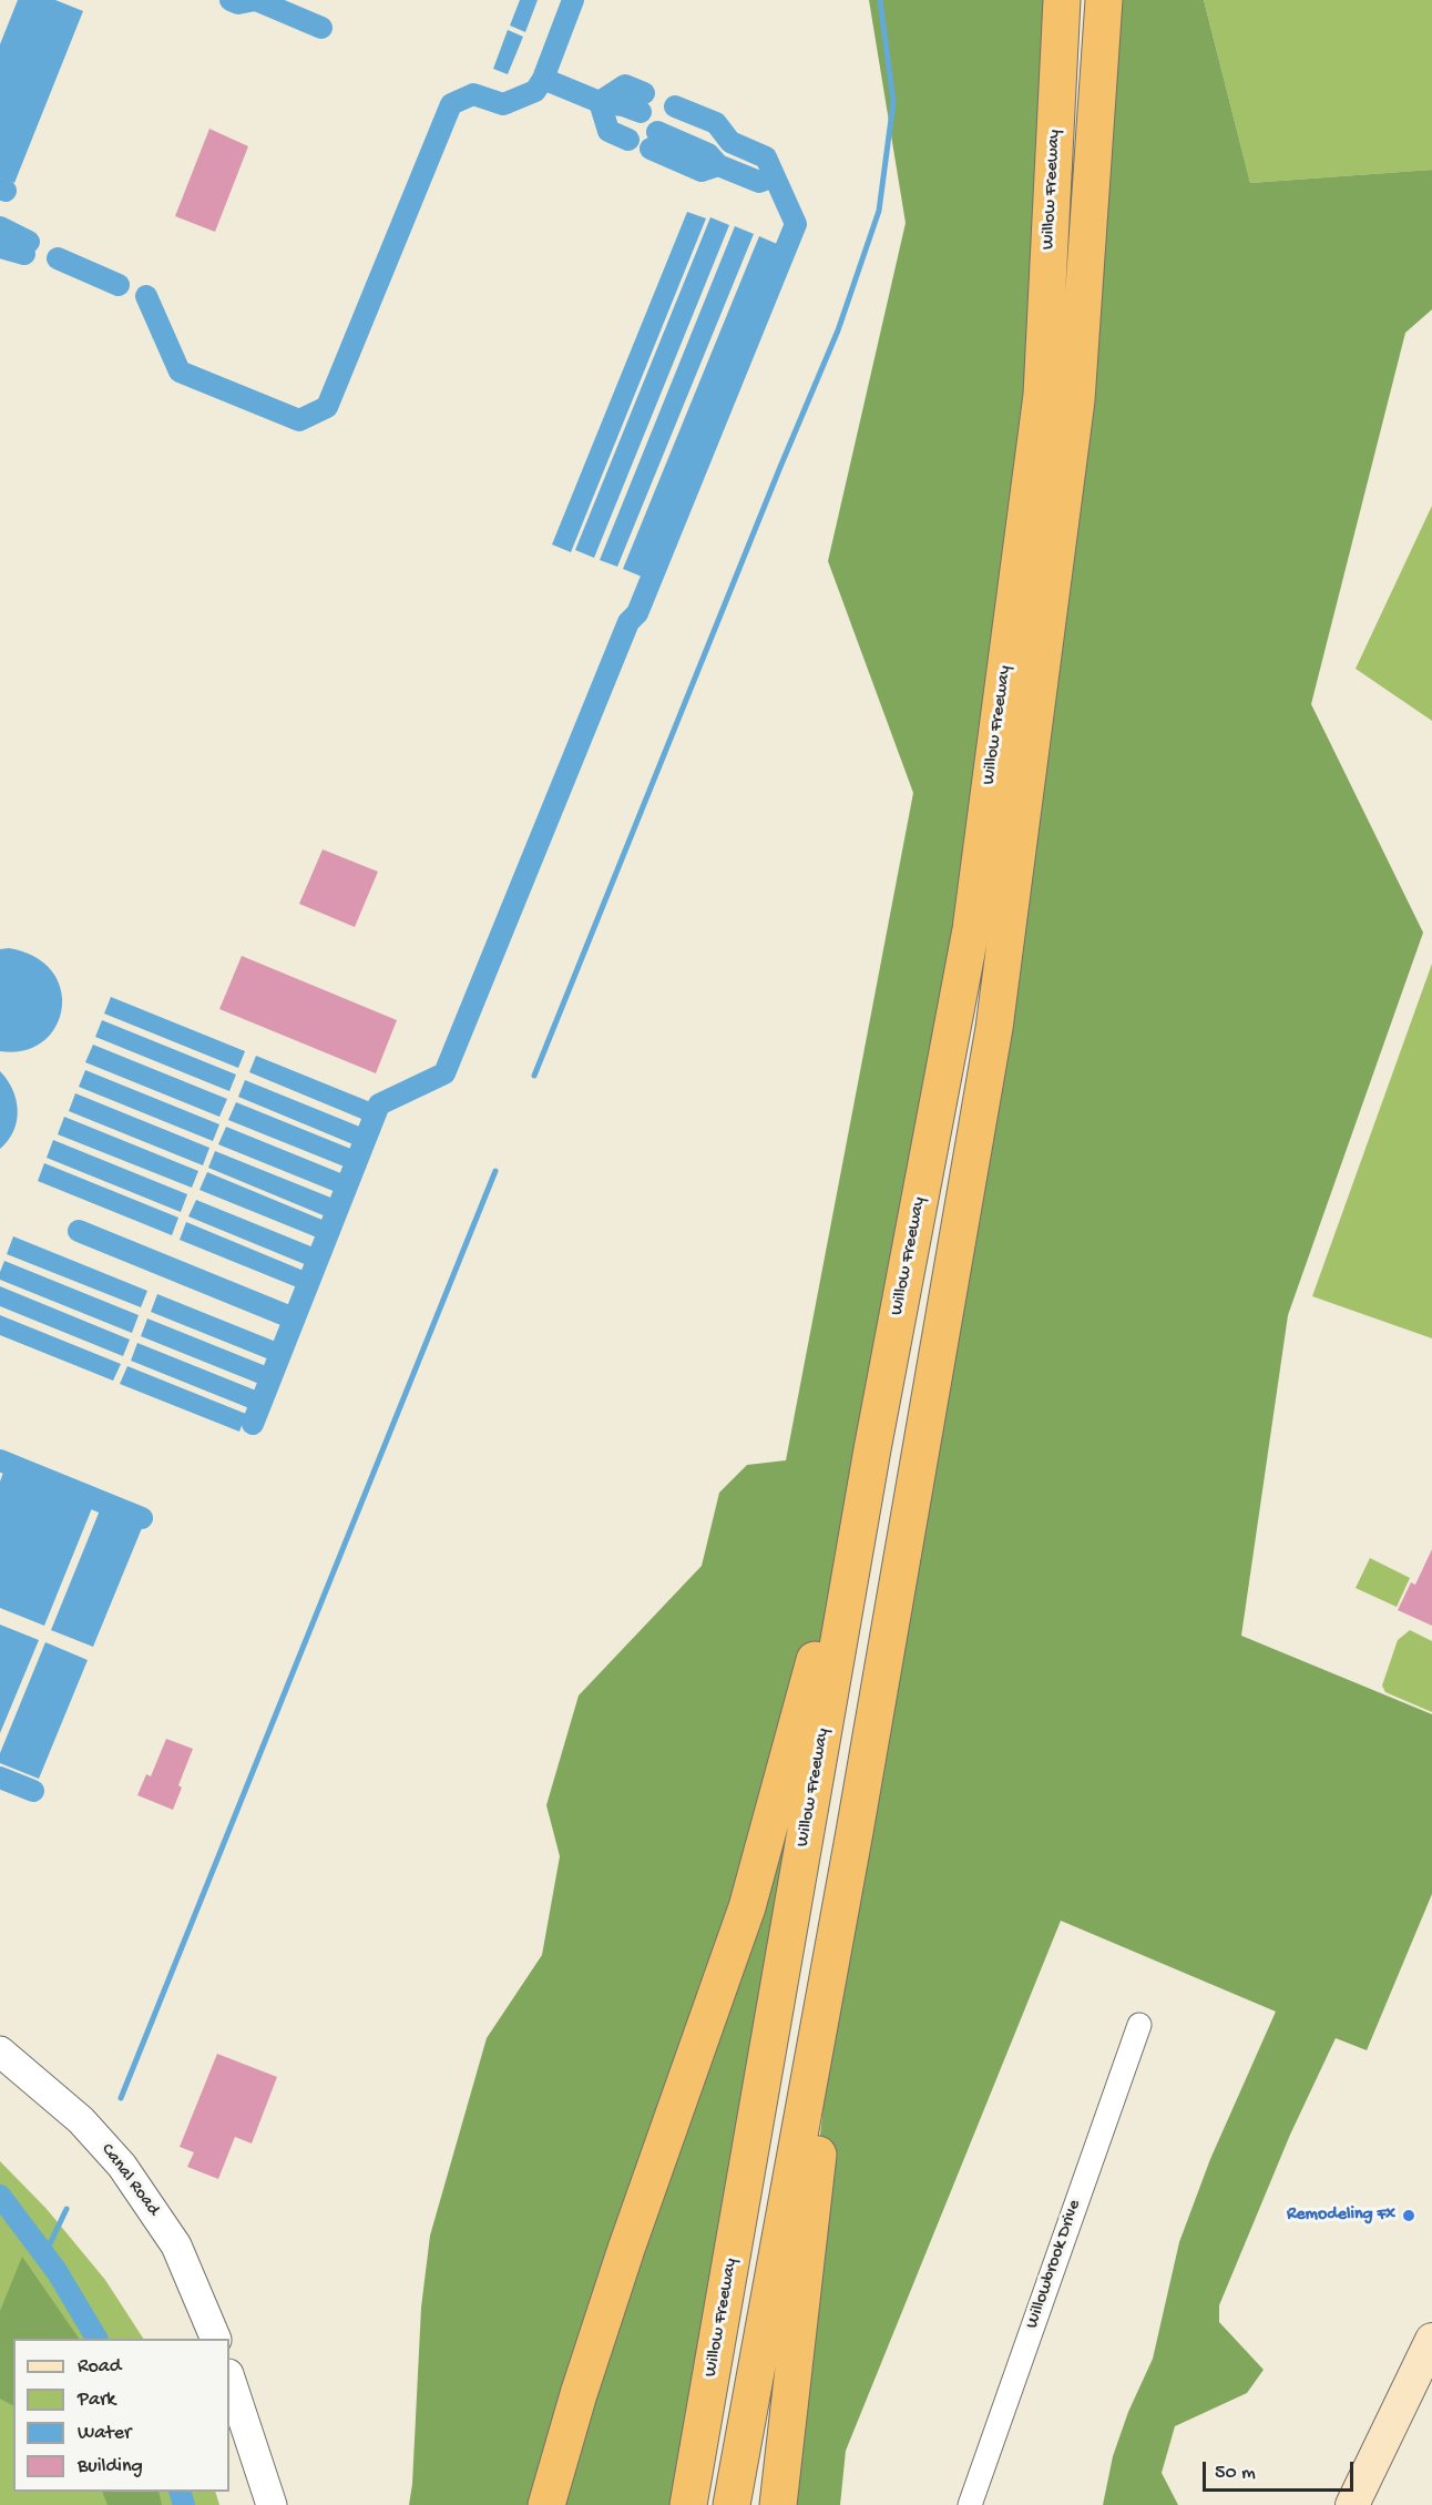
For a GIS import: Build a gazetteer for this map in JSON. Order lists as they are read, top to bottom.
{
  "streets": {
    "highway": ["Willow Freeway"],
    "street": ["Canal Road", "Willowbrook Drive"]
  },
  "places": ["Remodeling Fx"],
  "legend": [
    "Road",
    "Park",
    "Water",
    "Building"
  ],
  "scale_bar": "50 m"
}
